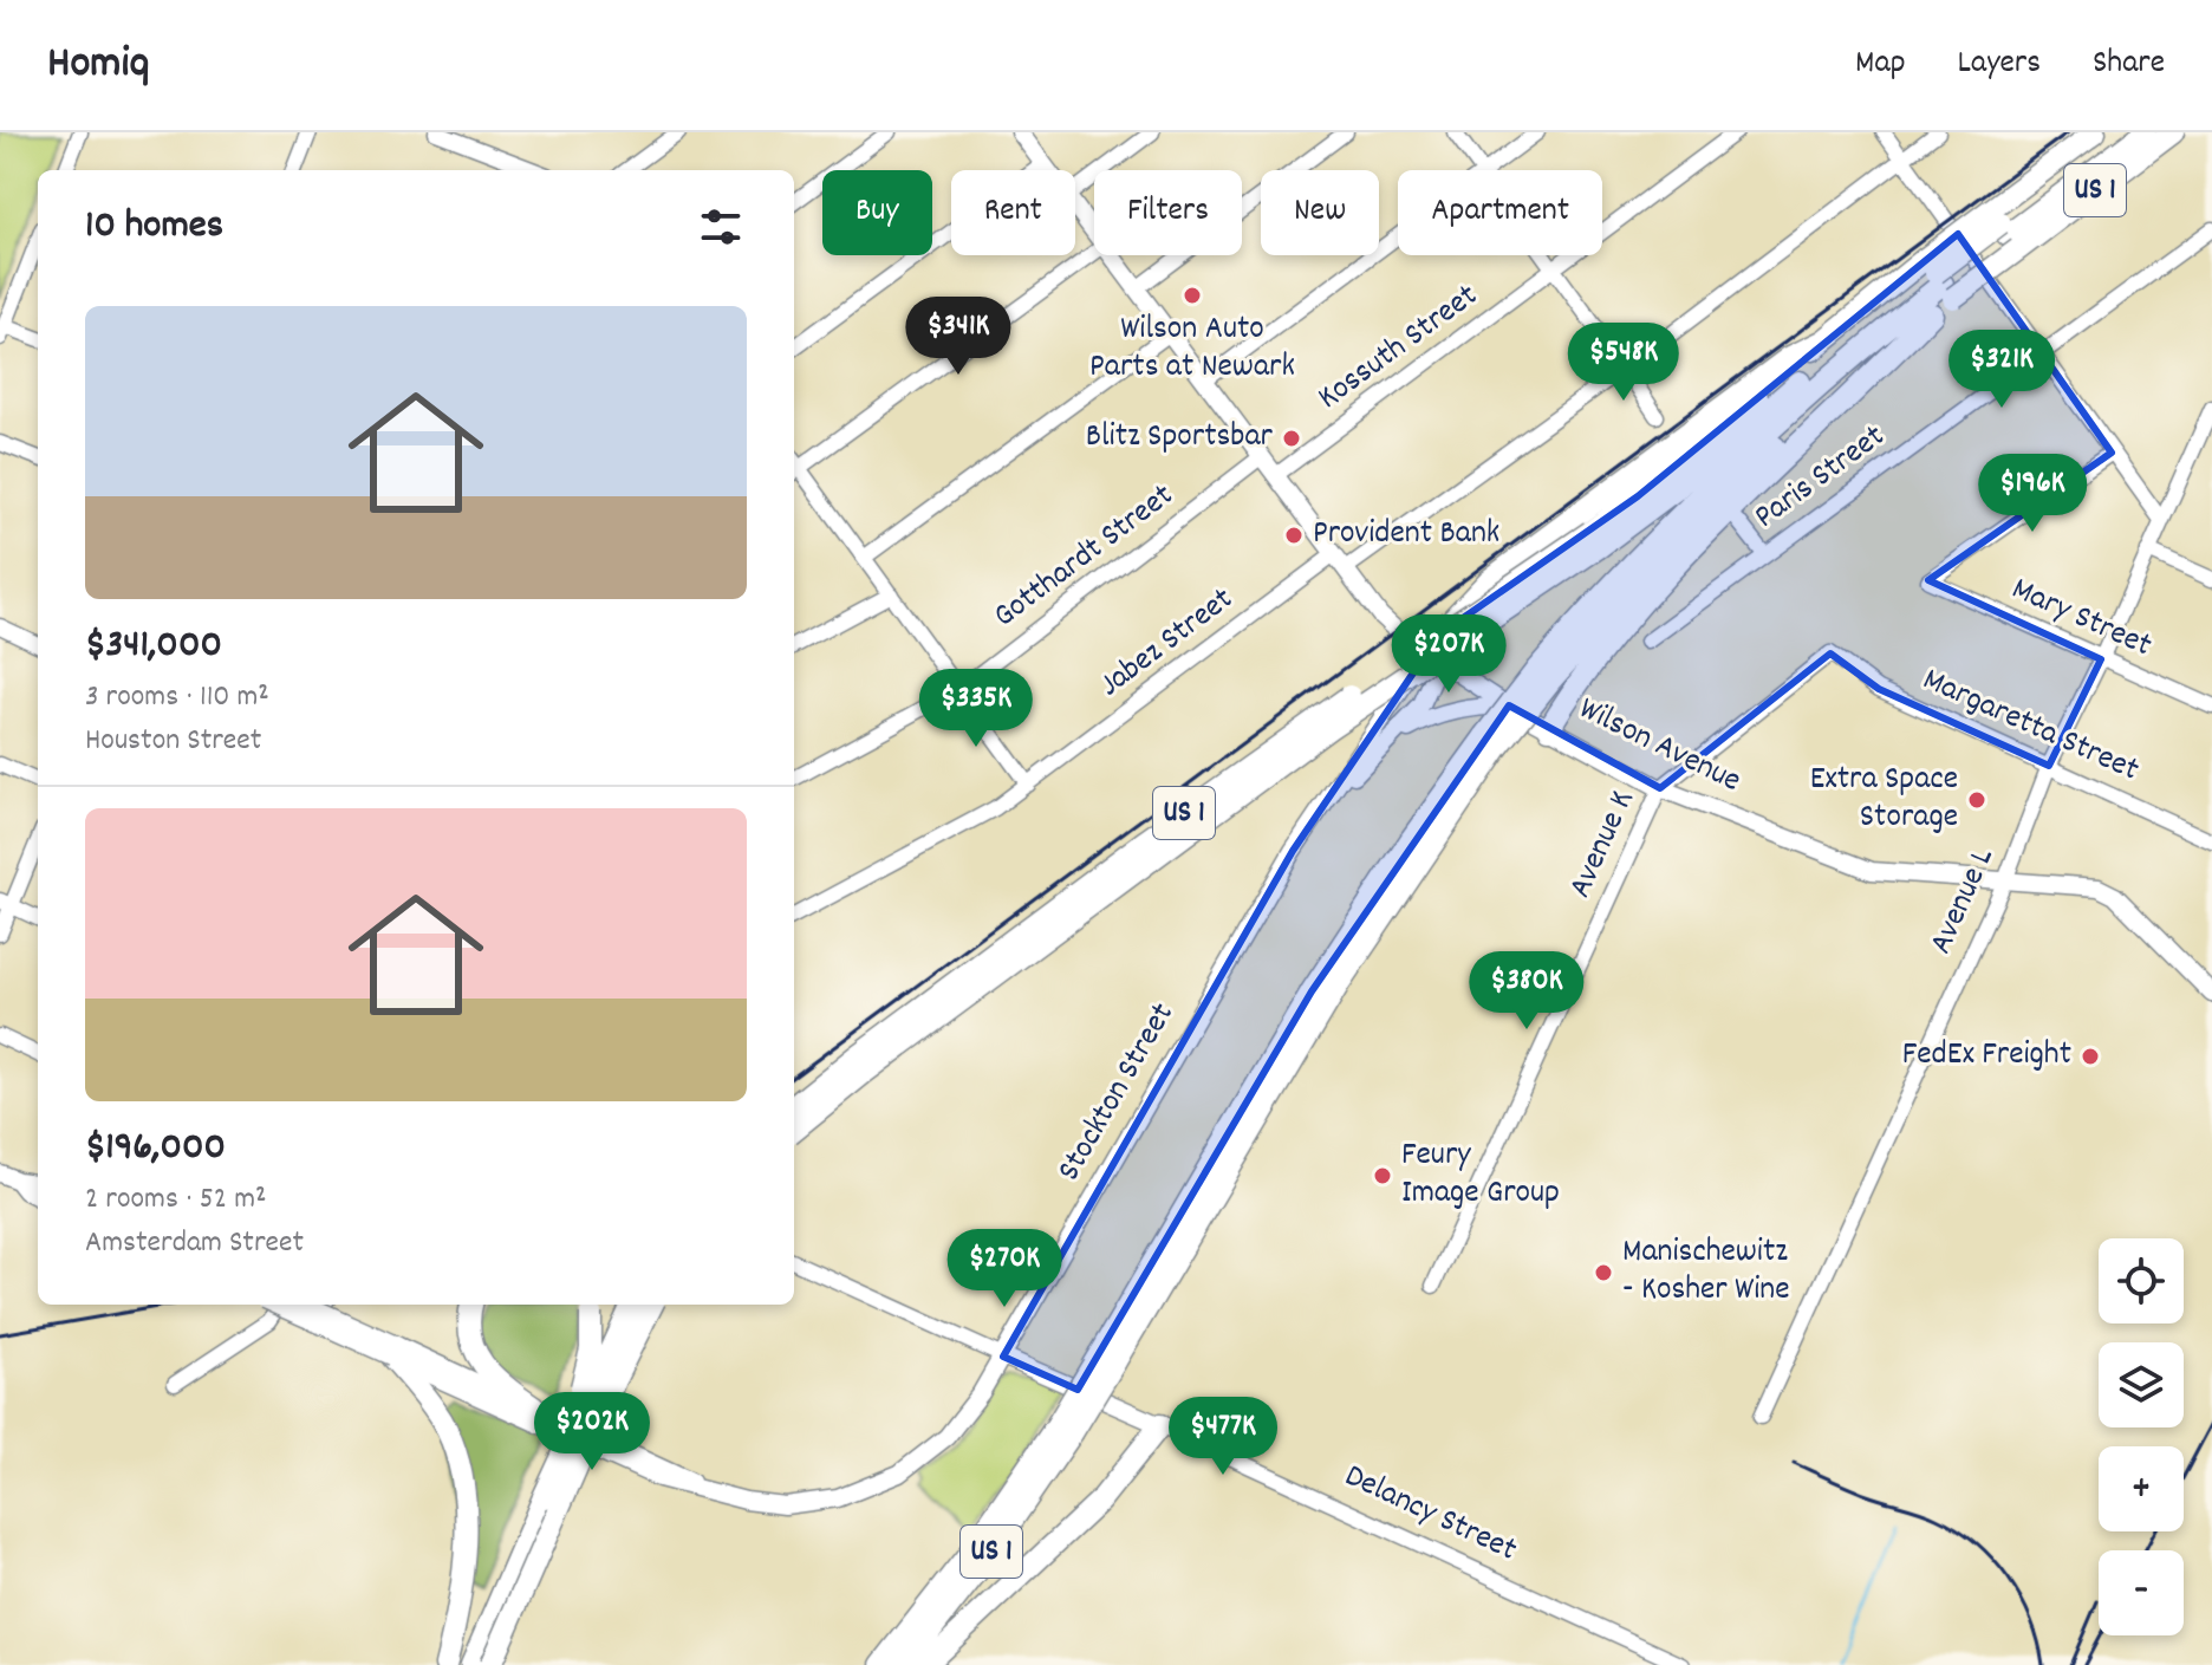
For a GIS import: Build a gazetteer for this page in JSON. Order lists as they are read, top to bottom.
{
  "streets": {
    "highway": ["US 1"],
    "main road": ["Wilson Avenue", "Stockton Street", "Delancy Street"],
    "street": [
      "Kossuth Street",
      "Paris Street",
      "Gotthardt Street",
      "Mary Street",
      "Jabez Street",
      "Margaretta Street",
      "Avenue K",
      "Avenue L"
    ]
  },
  "crossings": [
    ["Kossuth Street", "Wilson Avenue"],
    ["Gotthardt Street", "Wilson Avenue"],
    ["Mary Street", "Avenue L"],
    ["Jabez Street", "Wilson Avenue"],
    ["Margaretta Street", "Wilson Avenue"],
    ["Margaretta Street", "Avenue K"],
    ["Margaretta Street", "Avenue L"],
    ["Wilson Avenue", "Avenue K"],
    ["Wilson Avenue", "Avenue L"],
    ["Wilson Avenue", "Stockton Street"],
    ["Stockton Street", "Delancy Street"]
  ],
  "places": [
    "Wilson Auto Parts at Newark",
    "Blitz Sportsbar",
    "Provident Bank",
    "Extra Space Storage",
    "FedEx Freight",
    "Feury Image Group",
    "Manischewitz - Kosher Wine"
  ],
  "page": {
    "header": "Homiq",
    "nav": ["Map", "Layers", "Share"],
    "chip": [
      "Buy",
      "Rent",
      "Filters",
      "New",
      "Apartment"
    ],
    "heading": "10 homes",
    "list": [
      {
        "name": "$341,000",
        "note": "3 rooms · 110 m² · Houston Street"
      },
      {
        "name": "$196,000",
        "note": "2 rooms · 52 m² · Amsterdam Street"
      }
    ],
    "price": [
      "$341K",
      "$548K",
      "$321K",
      "$196K",
      "$207K",
      "$335K",
      "$380K",
      "$270K",
      "$202K",
      "$477K"
    ],
    "map_buttons": ["+", "−"]
  }
}
